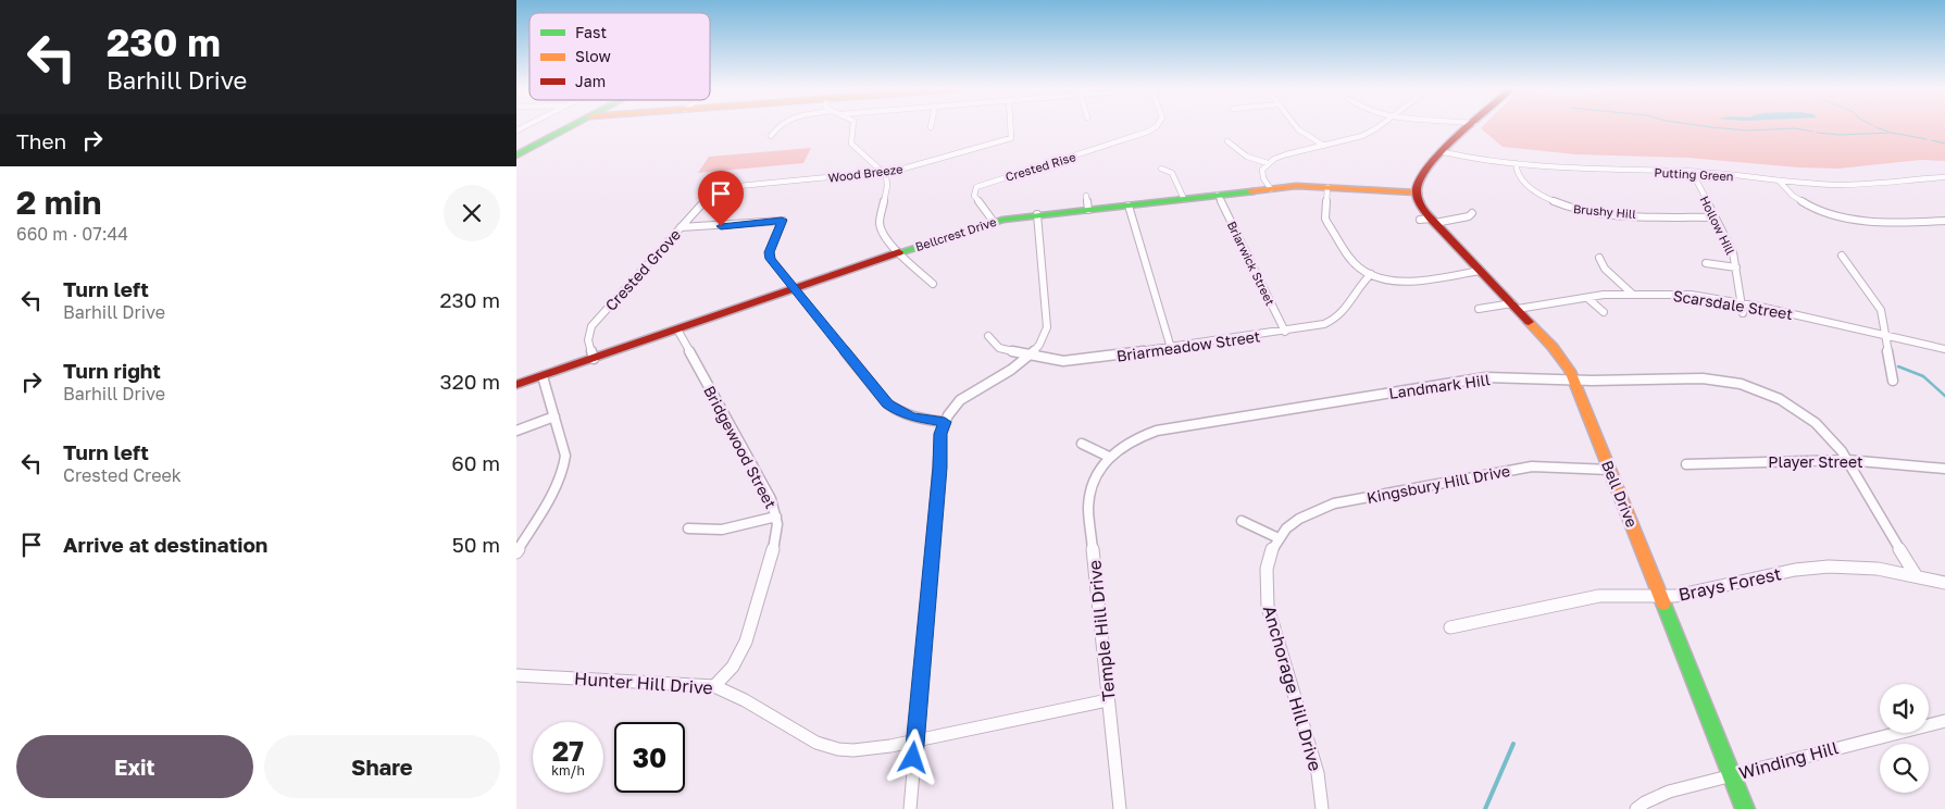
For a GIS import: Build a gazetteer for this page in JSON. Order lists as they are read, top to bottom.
{
  "streets": {
    "street": [
      "Crested Rise",
      "Wood Breeze",
      "Putting Green",
      "Brushy Hill",
      "Hollow Hill",
      "Bellcrest Drive",
      "Briarwick Street",
      "Crested Grove",
      "Scarsdale Street",
      "Briarmeadow Street",
      "Landmark Hill",
      "Bridgewood Street",
      "Player Street",
      "Kingsbury Hill Drive",
      "Bell Drive",
      "Brays Forest",
      "Temple Hill Drive",
      "Hunter Hill Drive",
      "Anchorage Hill Drive",
      "Winding Hill"
    ]
  },
  "crossings": [
    ["Crested Rise", "Bellcrest Drive"],
    ["Wood Breeze", "Crested Grove"],
    ["Putting Green", "Brushy Hill"],
    ["Putting Green", "Hollow Hill"],
    ["Brushy Hill", "Hollow Hill"],
    ["Hollow Hill", "Scarsdale Street"],
    ["Bellcrest Drive", "Briarwick Street"],
    ["Bellcrest Drive", "Crested Grove"],
    ["Bellcrest Drive", "Bridgewood Street"],
    ["Bellcrest Drive", "Bell Drive"],
    ["Briarwick Street", "Briarmeadow Street"],
    ["Scarsdale Street", "Bell Drive"],
    ["Landmark Hill", "Player Street"],
    ["Landmark Hill", "Bell Drive"],
    ["Landmark Hill", "Brays Forest"],
    ["Landmark Hill", "Temple Hill Drive"],
    ["Bridgewood Street", "Hunter Hill Drive"],
    ["Kingsbury Hill Drive", "Bell Drive"],
    ["Kingsbury Hill Drive", "Anchorage Hill Drive"],
    ["Bell Drive", "Brays Forest"],
    ["Bell Drive", "Winding Hill"],
    ["Temple Hill Drive", "Hunter Hill Drive"]
  ],
  "legend": ["Fast", "Slow", "Jam"],
  "page": {
    "turn": ["230 m", "Barhill Drive"],
    "then": "Then",
    "heading": ["2 min", "660 m · 07:44"],
    "list": [
      {
        "name": "Turn left",
        "note": "Barhill Drive",
        "value": "230 m"
      },
      {
        "name": "Turn right",
        "note": "Barhill Drive",
        "value": "320 m"
      },
      {
        "name": "Turn left",
        "note": "Crested Creek",
        "value": "60 m"
      },
      {
        "name": "Arrive at destination",
        "value": "50 m"
      }
    ],
    "speed": "27 km/h",
    "limit": "30",
    "buttons": ["Exit", "Share"]
  }
}
